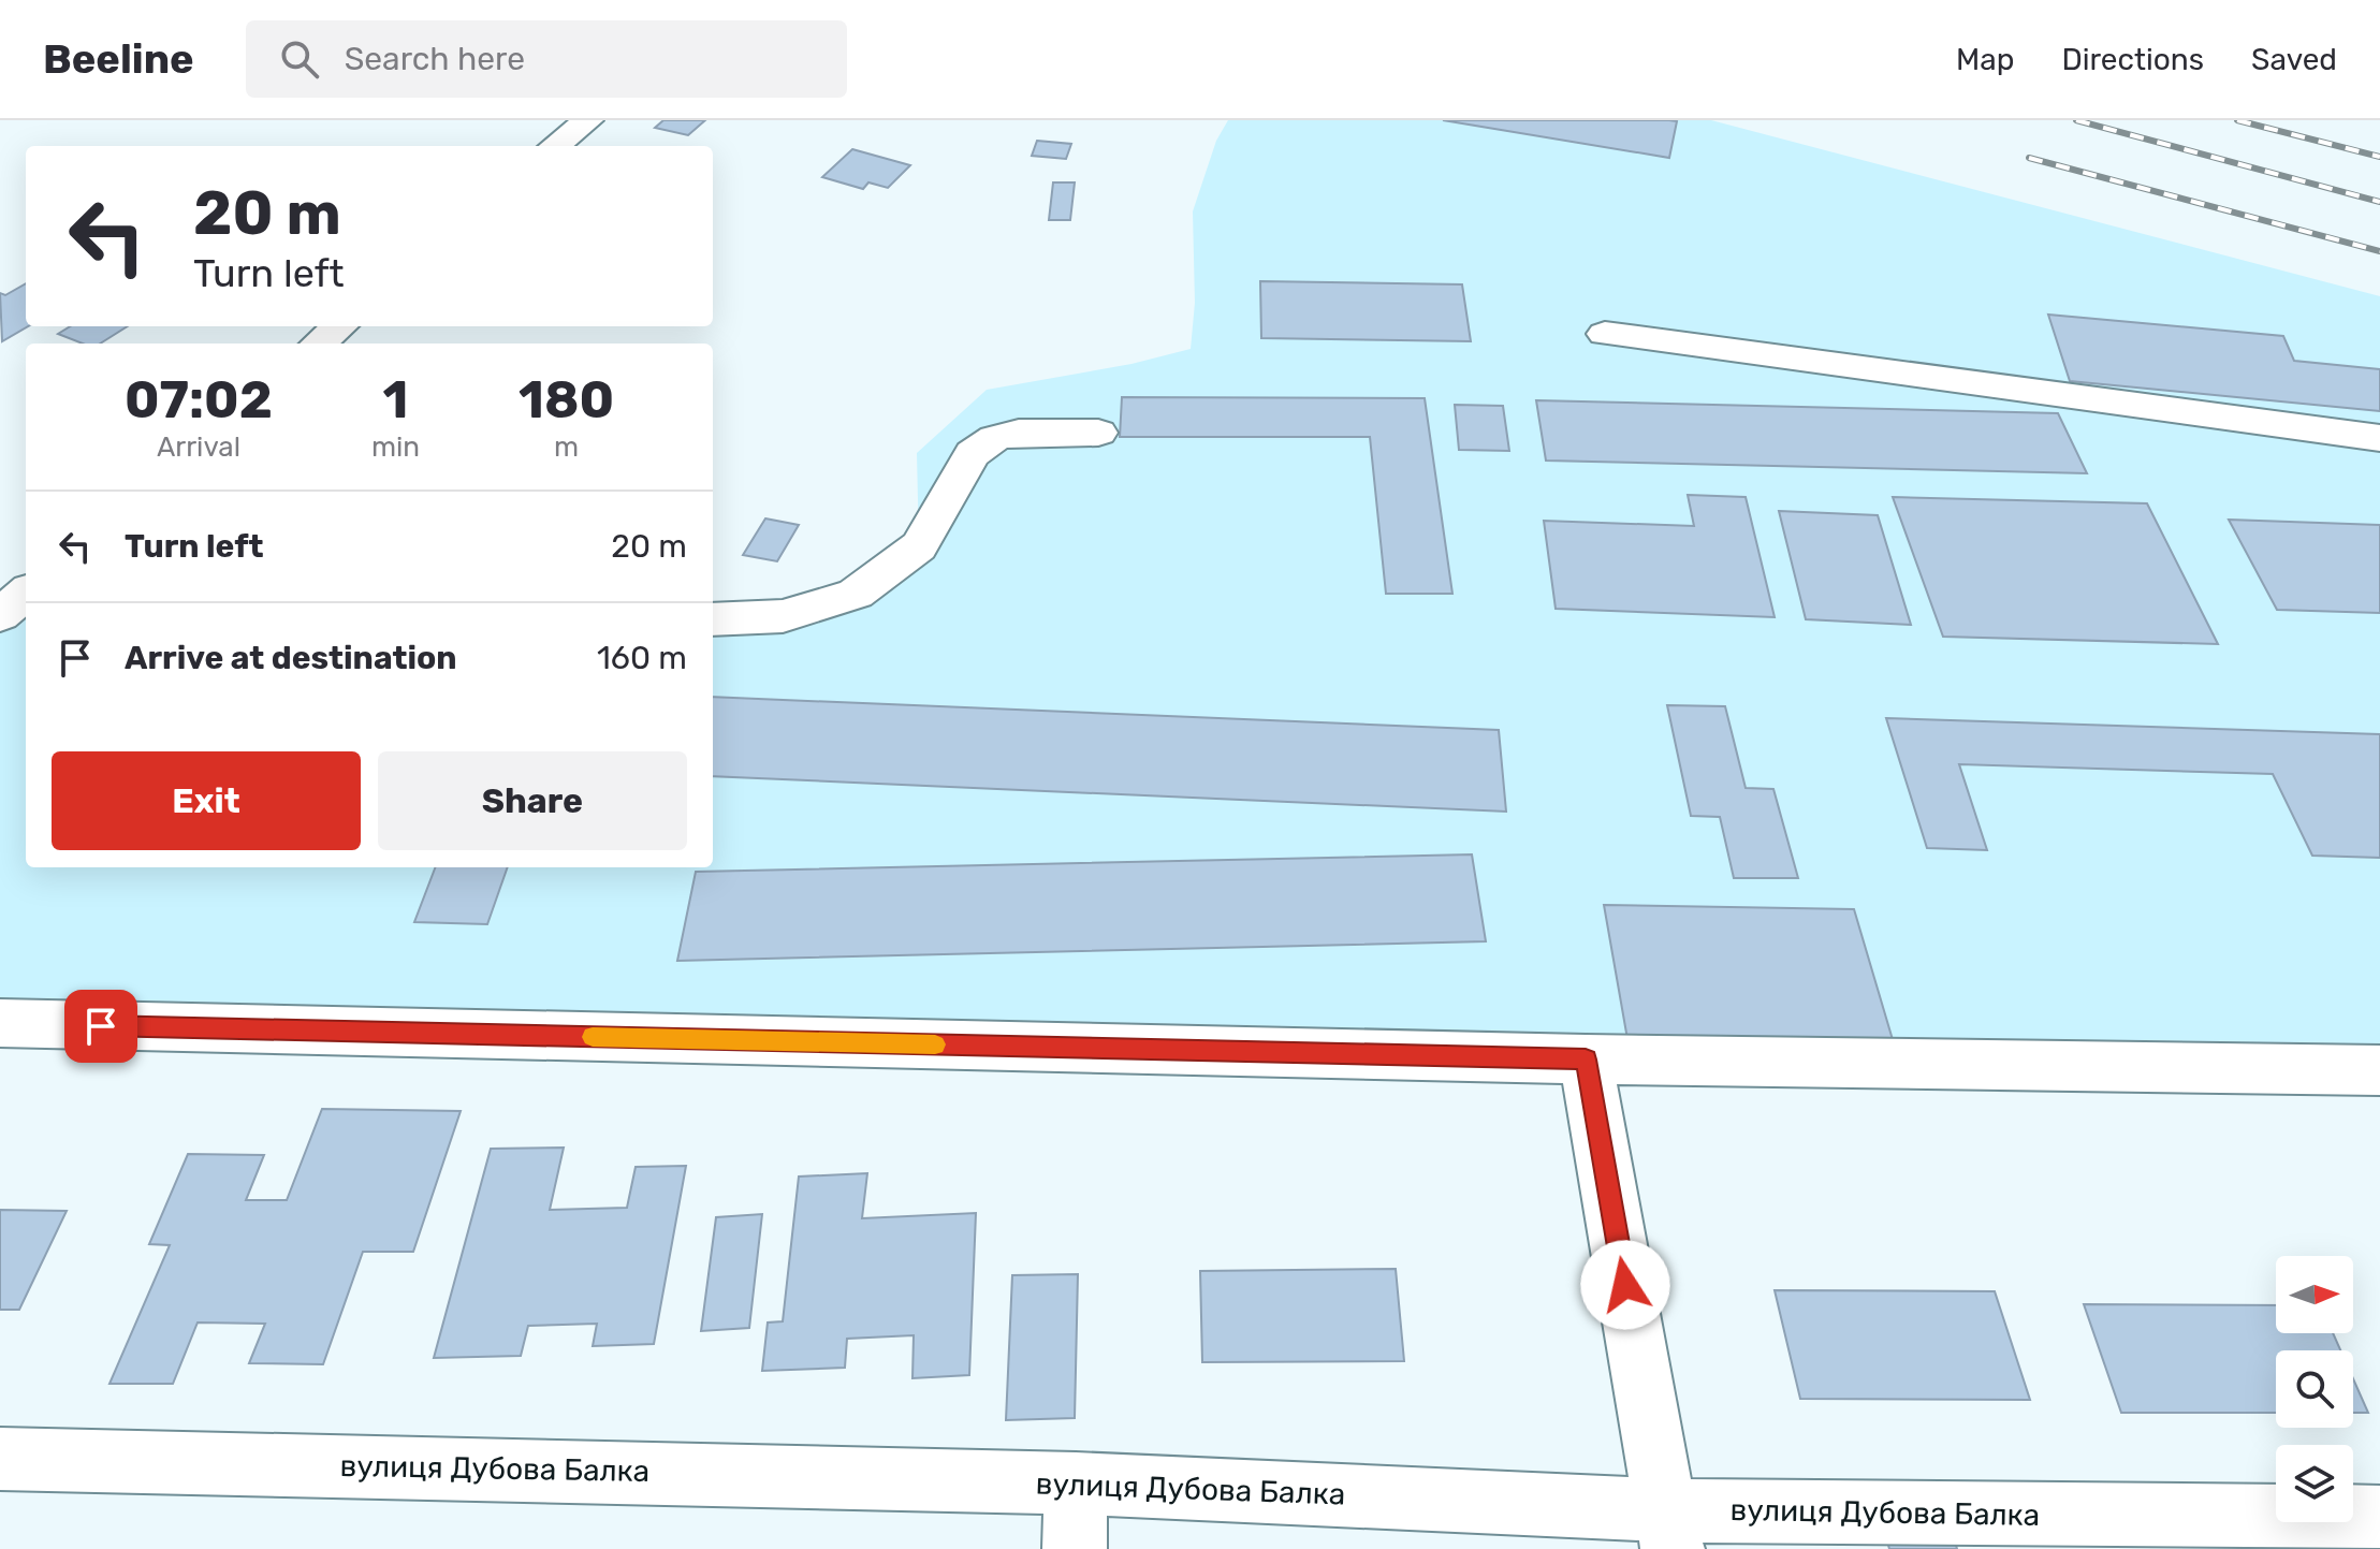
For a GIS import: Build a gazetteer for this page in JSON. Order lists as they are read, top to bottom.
{
  "streets": {
    "street": ["вулиця Дубова Балка"]
  },
  "north": "right",
  "page": {
    "header": "Beeline",
    "search": "Search here",
    "nav": ["Map", "Directions", "Saved"],
    "turn": ["20 m", "Turn left"],
    "eta": [
      "07:02",
      "Arrival",
      "1",
      "min",
      "180",
      "m"
    ],
    "list": [
      {
        "name": "Turn left",
        "value": "20 m"
      },
      {
        "name": "Arrive at destination",
        "value": "160 m"
      }
    ],
    "buttons": ["Exit", "Share"]
  }
}
